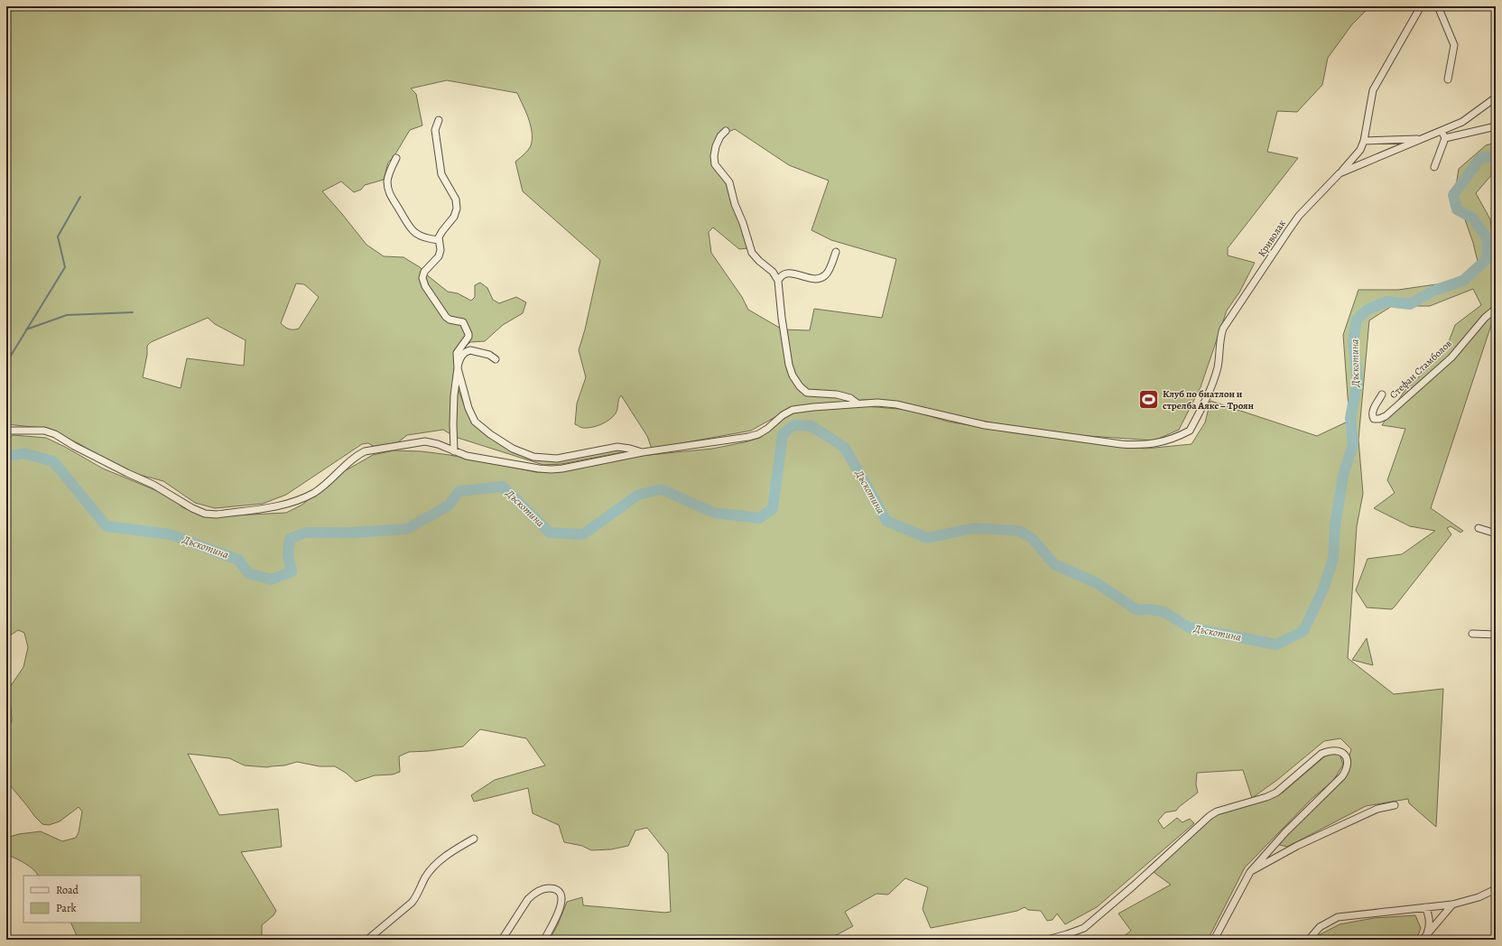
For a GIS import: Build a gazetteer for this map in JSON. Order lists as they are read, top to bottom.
{
  "streets": {
    "street": ["Криволак", "Стефан Стамболов"]
  },
  "water": ["Дъскотина"],
  "places": {
    "sports": ["Клуб по биатлон и стрелба Аякс – Троян"]
  },
  "legend": ["Road", "Park"]
}
